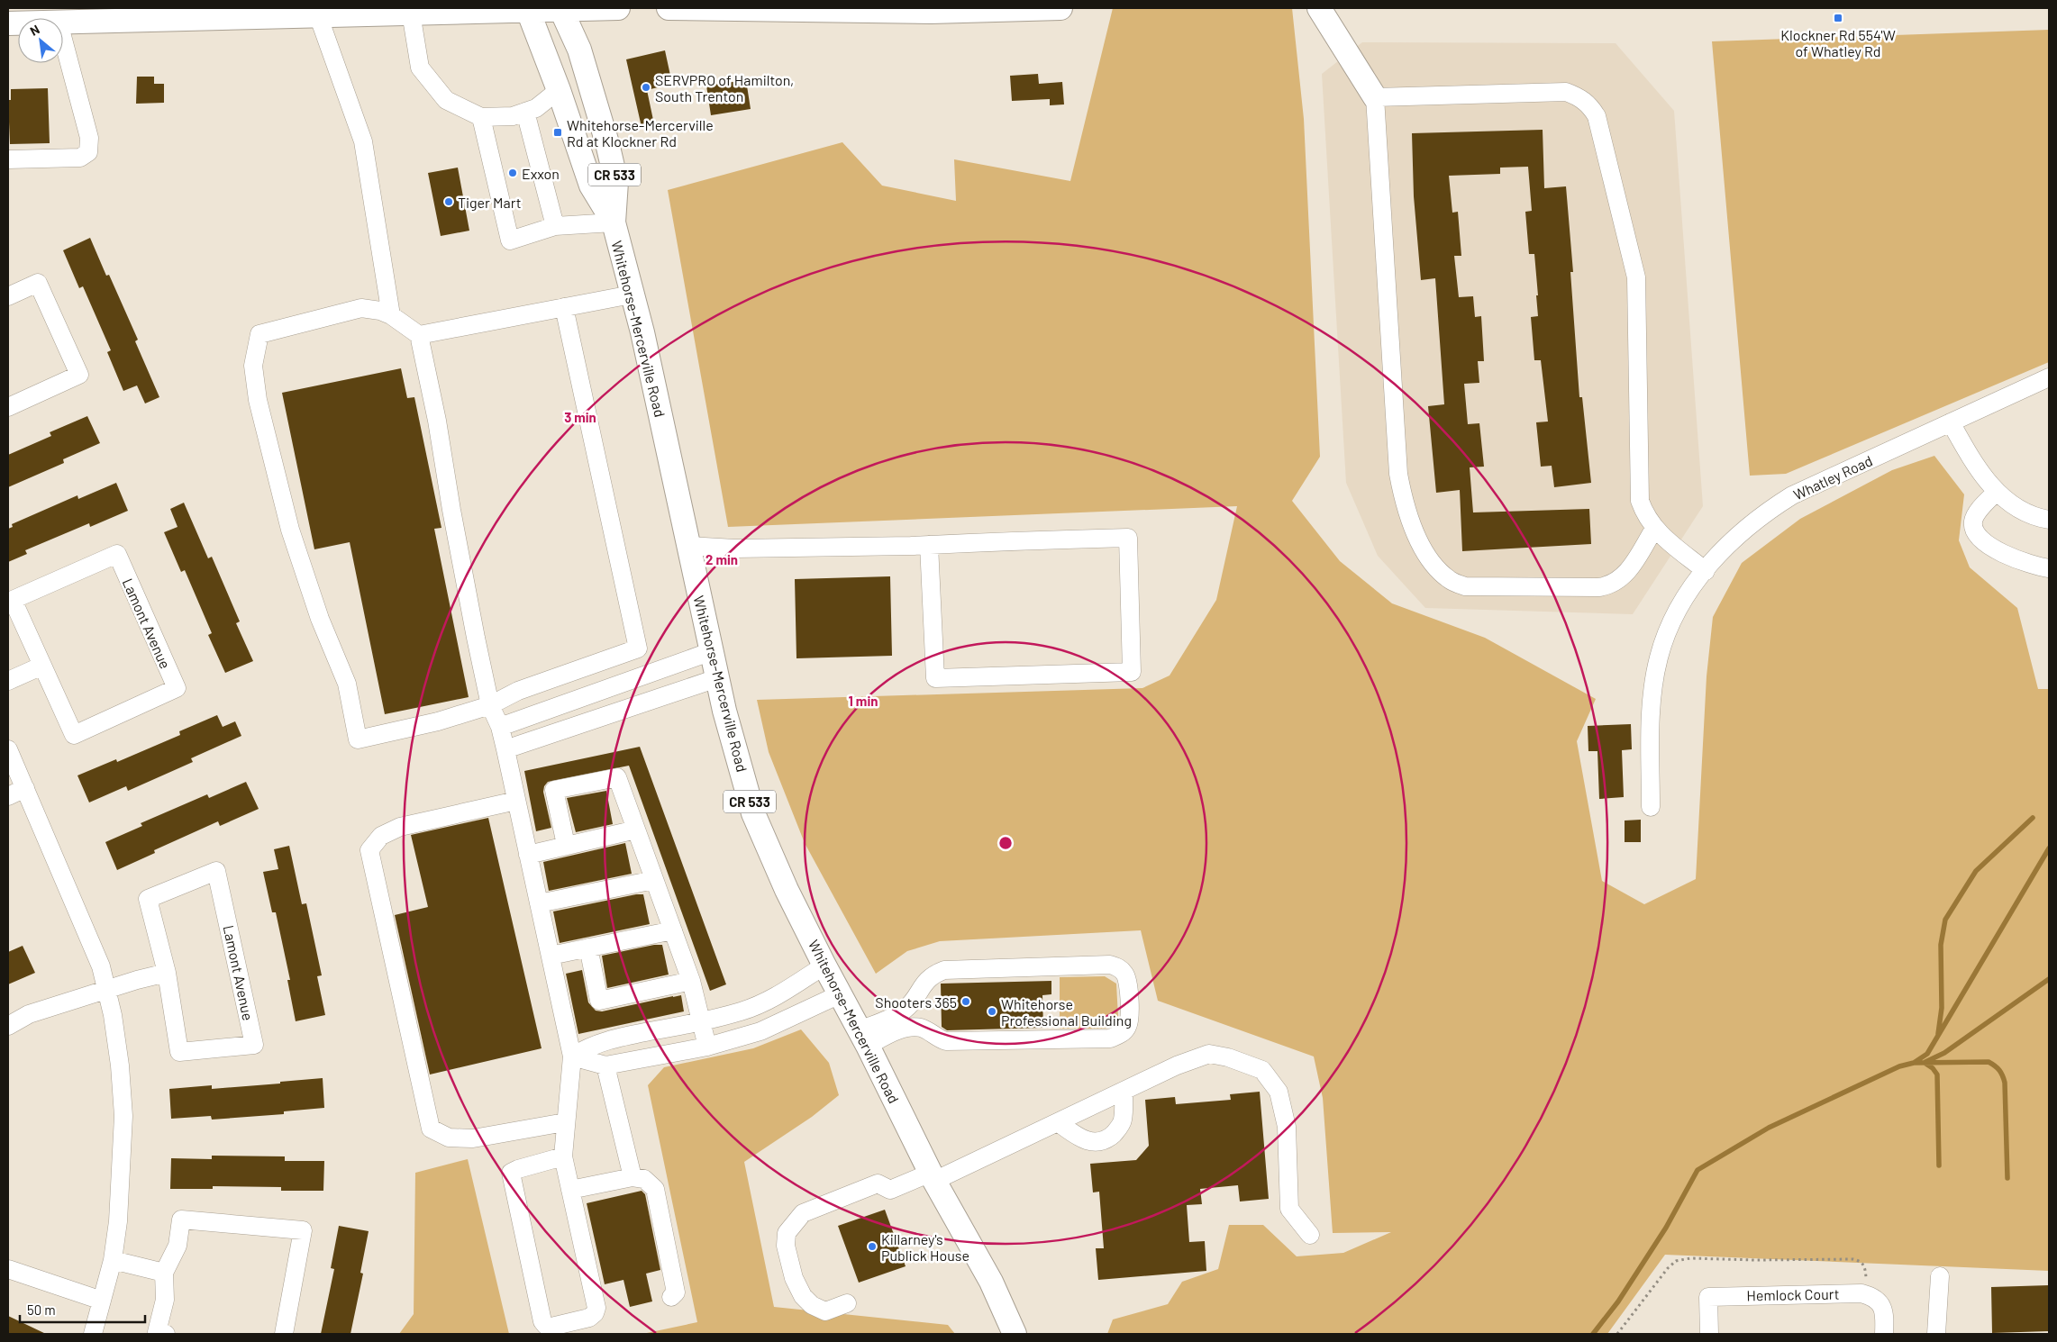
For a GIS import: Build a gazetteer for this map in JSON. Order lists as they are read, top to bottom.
{
  "streets": {
    "main road": ["CR 533", "Whitehorse-Mercerville Road"],
    "street": ["Whatley Road", "Lamont Avenue", "Hemlock Court"]
  },
  "places": {
    "transit": ["Klockner Rd 554'W of Whatley Rd", "Whitehorse-Mercerville Rd at Klockner Rd"],
    "other": [
      "SERVPRO of Hamilton, South Trenton",
      "Exxon",
      "Tiger Mart",
      "Shooters 365",
      "Whitehorse Professional Building",
      "Killarney's Publick House"
    ]
  },
  "scale_bar": "50 m",
  "north": "top left",
  "rings": ["3 min", "2 min", "1 min"]
}
